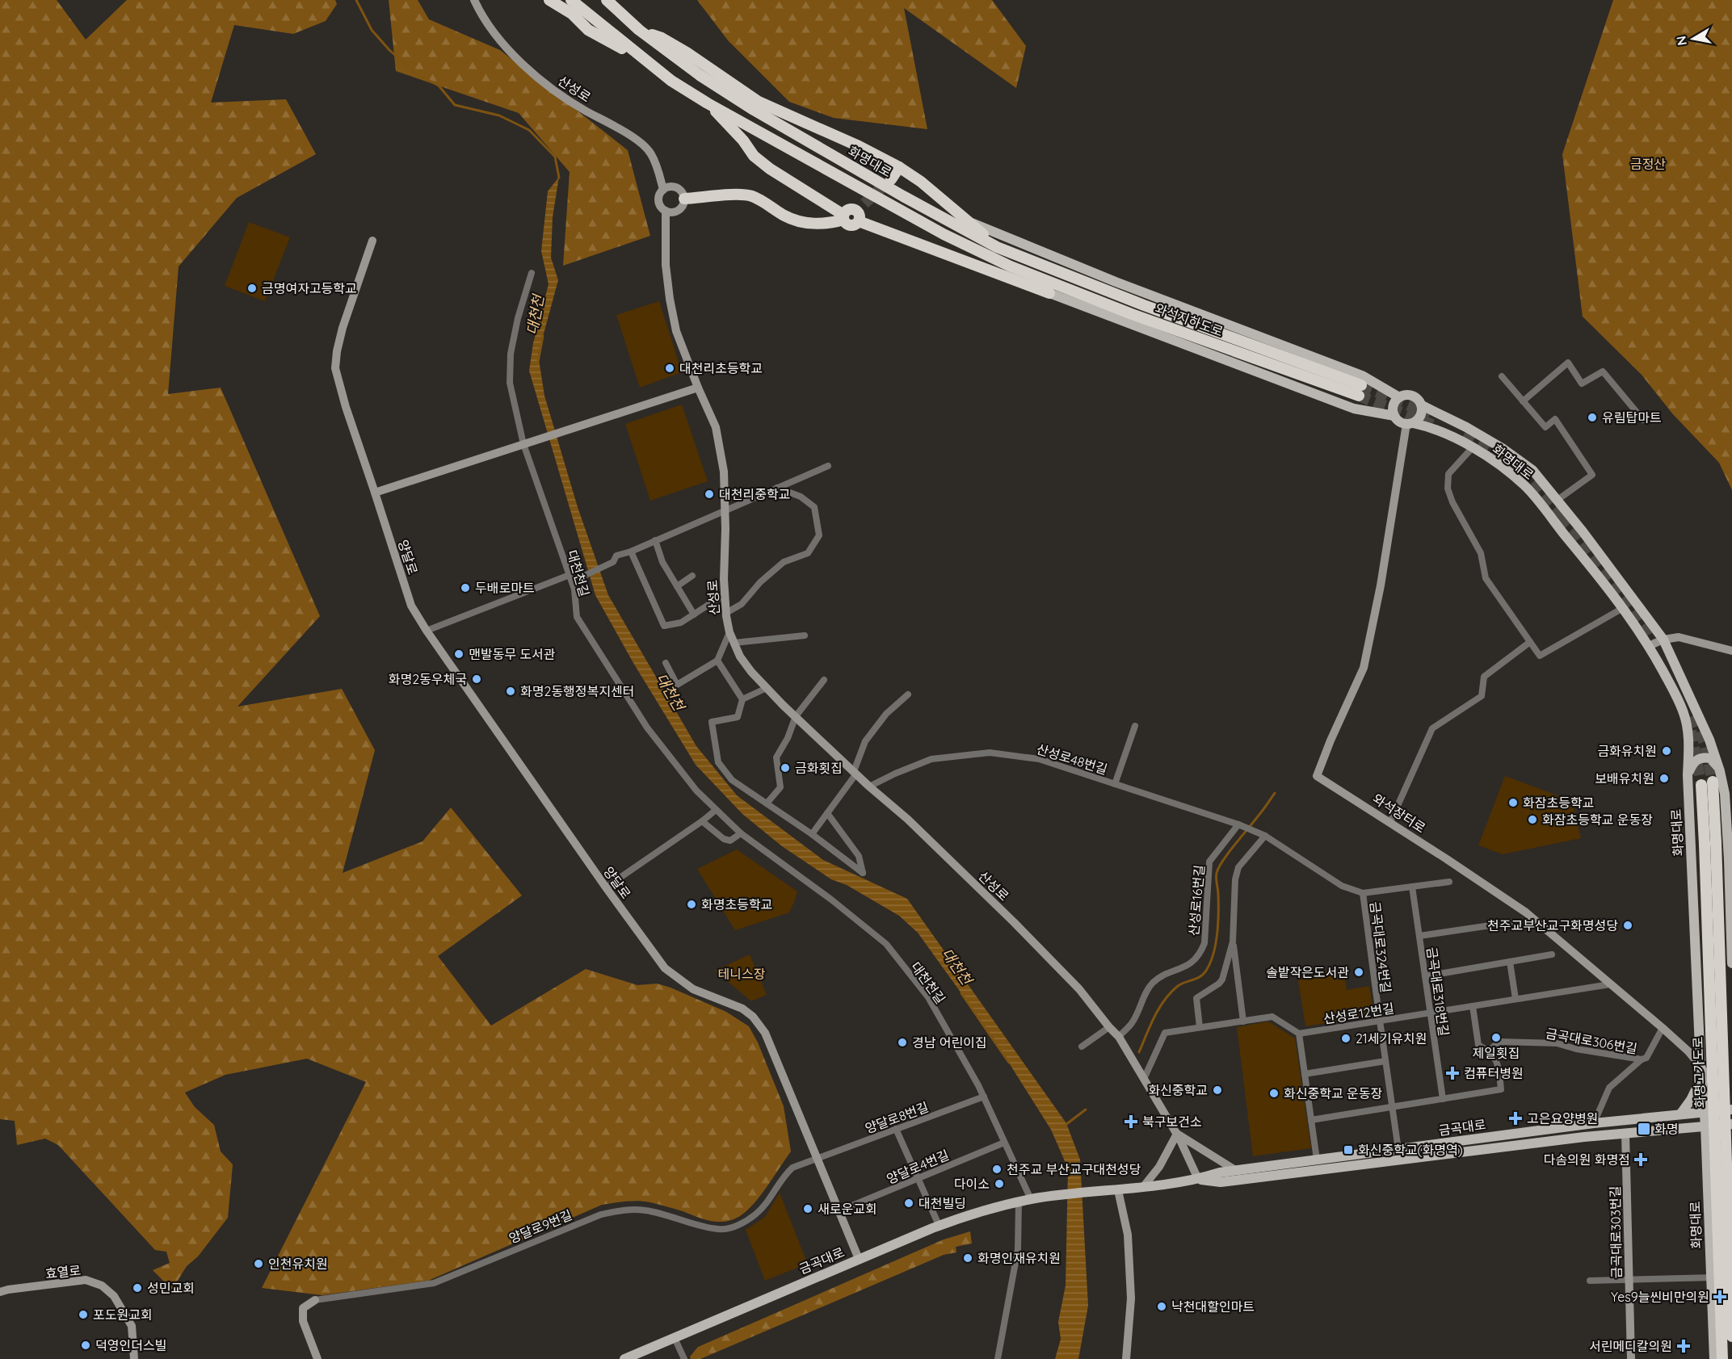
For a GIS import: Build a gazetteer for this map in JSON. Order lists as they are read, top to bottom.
{
  "streets": {
    "highway": ["화명대로", "와석지하도로", "화명고가도로"],
    "main road": [
      "산성로",
      "양달로",
      "와석장터로",
      "금곡대로",
      "양달로9번길",
      "금곡대로303번길",
      "효열로"
    ],
    "street": [
      "대천천길",
      "산성로48번길",
      "산성로16번길",
      "금곡대로324번길",
      "금곡대로318번길",
      "산성로12번길",
      "금곡대로306번길",
      "양달로8번길",
      "양달로4번길"
    ]
  },
  "crossings": [
    ["산성로", "산성로48번길"],
    ["산성로", "산성로16번길"],
    ["산성로", "산성로12번길"],
    ["산성로", "금곡대로"],
    ["화명대로", "와석지하도로"],
    ["화명대로", "와석장터로"],
    ["화명대로", "금곡대로"],
    ["양달로", "양달로8번길"],
    ["양달로", "금곡대로"],
    ["양달로", "양달로4번길"],
    ["양달로", "양달로9번길"],
    ["대천천길", "양달로8번길"],
    ["대천천길", "금곡대로"],
    ["대천천길", "양달로4번길"],
    ["산성로48번길", "산성로16번길"],
    ["산성로48번길", "금곡대로324번길"],
    ["와석장터로", "산성로12번길"],
    ["와석장터로", "금곡대로"],
    ["금곡대로324번길", "산성로12번길"],
    ["금곡대로324번길", "금곡대로"],
    ["금곡대로318번길", "산성로12번길"],
    ["산성로12번길", "금곡대로"],
    ["금곡대로306번길", "금곡대로"],
    ["양달로8번길", "양달로9번길"],
    ["금곡대로", "금곡대로303번길"]
  ],
  "water": ["대천천"],
  "parks": ["금정산", "테니스장"],
  "places": {
    "other": [
      "금명여자고등학교",
      "대천리초등학교",
      "유림탑마트",
      "대천리중학교",
      "두배로마트",
      "맨발동무 도서관",
      "화명2동우체국",
      "화명2동행정복지센터",
      "금화유치원",
      "금화횟집",
      "보배유치원",
      "화잠초등학교",
      "화잠초등학교 운동장",
      "화명초등학교",
      "천주교부산교구화명성당",
      "솔밭작은도서관",
      "제일횟집",
      "21세기유치원",
      "경남 어린이집",
      "화신중학교",
      "화신중학교 운동장",
      "천주교 부산교구대천성당",
      "다이소",
      "대천빌딩",
      "새로운교회",
      "화명인재유치원",
      "인천유치원",
      "성민교회",
      "낙천대할인마트",
      "포도원교회",
      "덕영인더스빌"
    ],
    "health": [
      "컴퓨터병원",
      "고은요양병원",
      "북구보건소",
      "다솜의원 화명점",
      "Yes9늘씬비만의원",
      "서린메디칼의원"
    ],
    "transit": ["화명", "화신중학교(화명역)"]
  },
  "north": "left"
}
